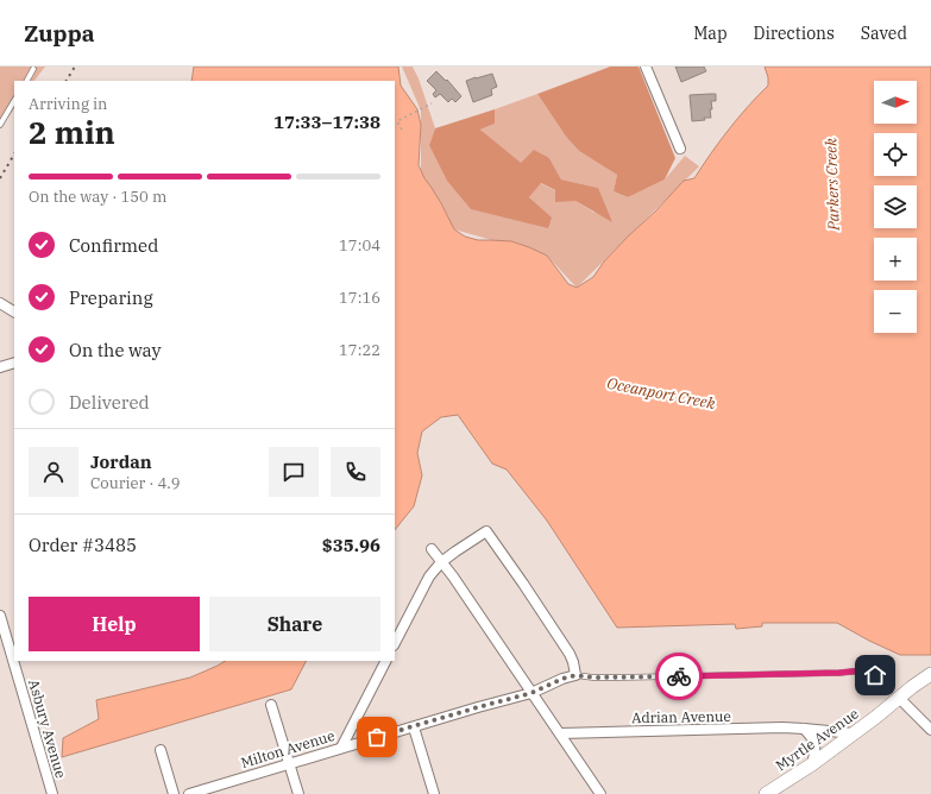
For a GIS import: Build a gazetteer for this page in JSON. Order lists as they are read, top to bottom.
{
  "streets": {
    "main road": ["Myrtle Avenue"],
    "street": ["Adrian Avenue", "Asbury Avenue", "Milton Avenue"]
  },
  "crossings": [
    ["Adrian Avenue", "Myrtle Avenue"]
  ],
  "water": ["Parkers Creek", "Oceanport Creek"],
  "north": "right",
  "page": {
    "header": "Zuppa",
    "nav": ["Map", "Directions", "Saved"],
    "map_buttons": ["+", "−"],
    "heading": ["2 min", "Arriving in", "17:33–17:38"],
    "panel": [
      "Jordan",
      "Courier · 4.9",
      "Order #3485",
      "$35.96"
    ],
    "bar": "On the way · 150 m",
    "list": [
      ["Confirmed", "17:04"],
      ["Preparing", "17:16"],
      ["On the way", "17:22"],
      "Delivered"
    ],
    "buttons": ["Help", "Share"]
  }
}
